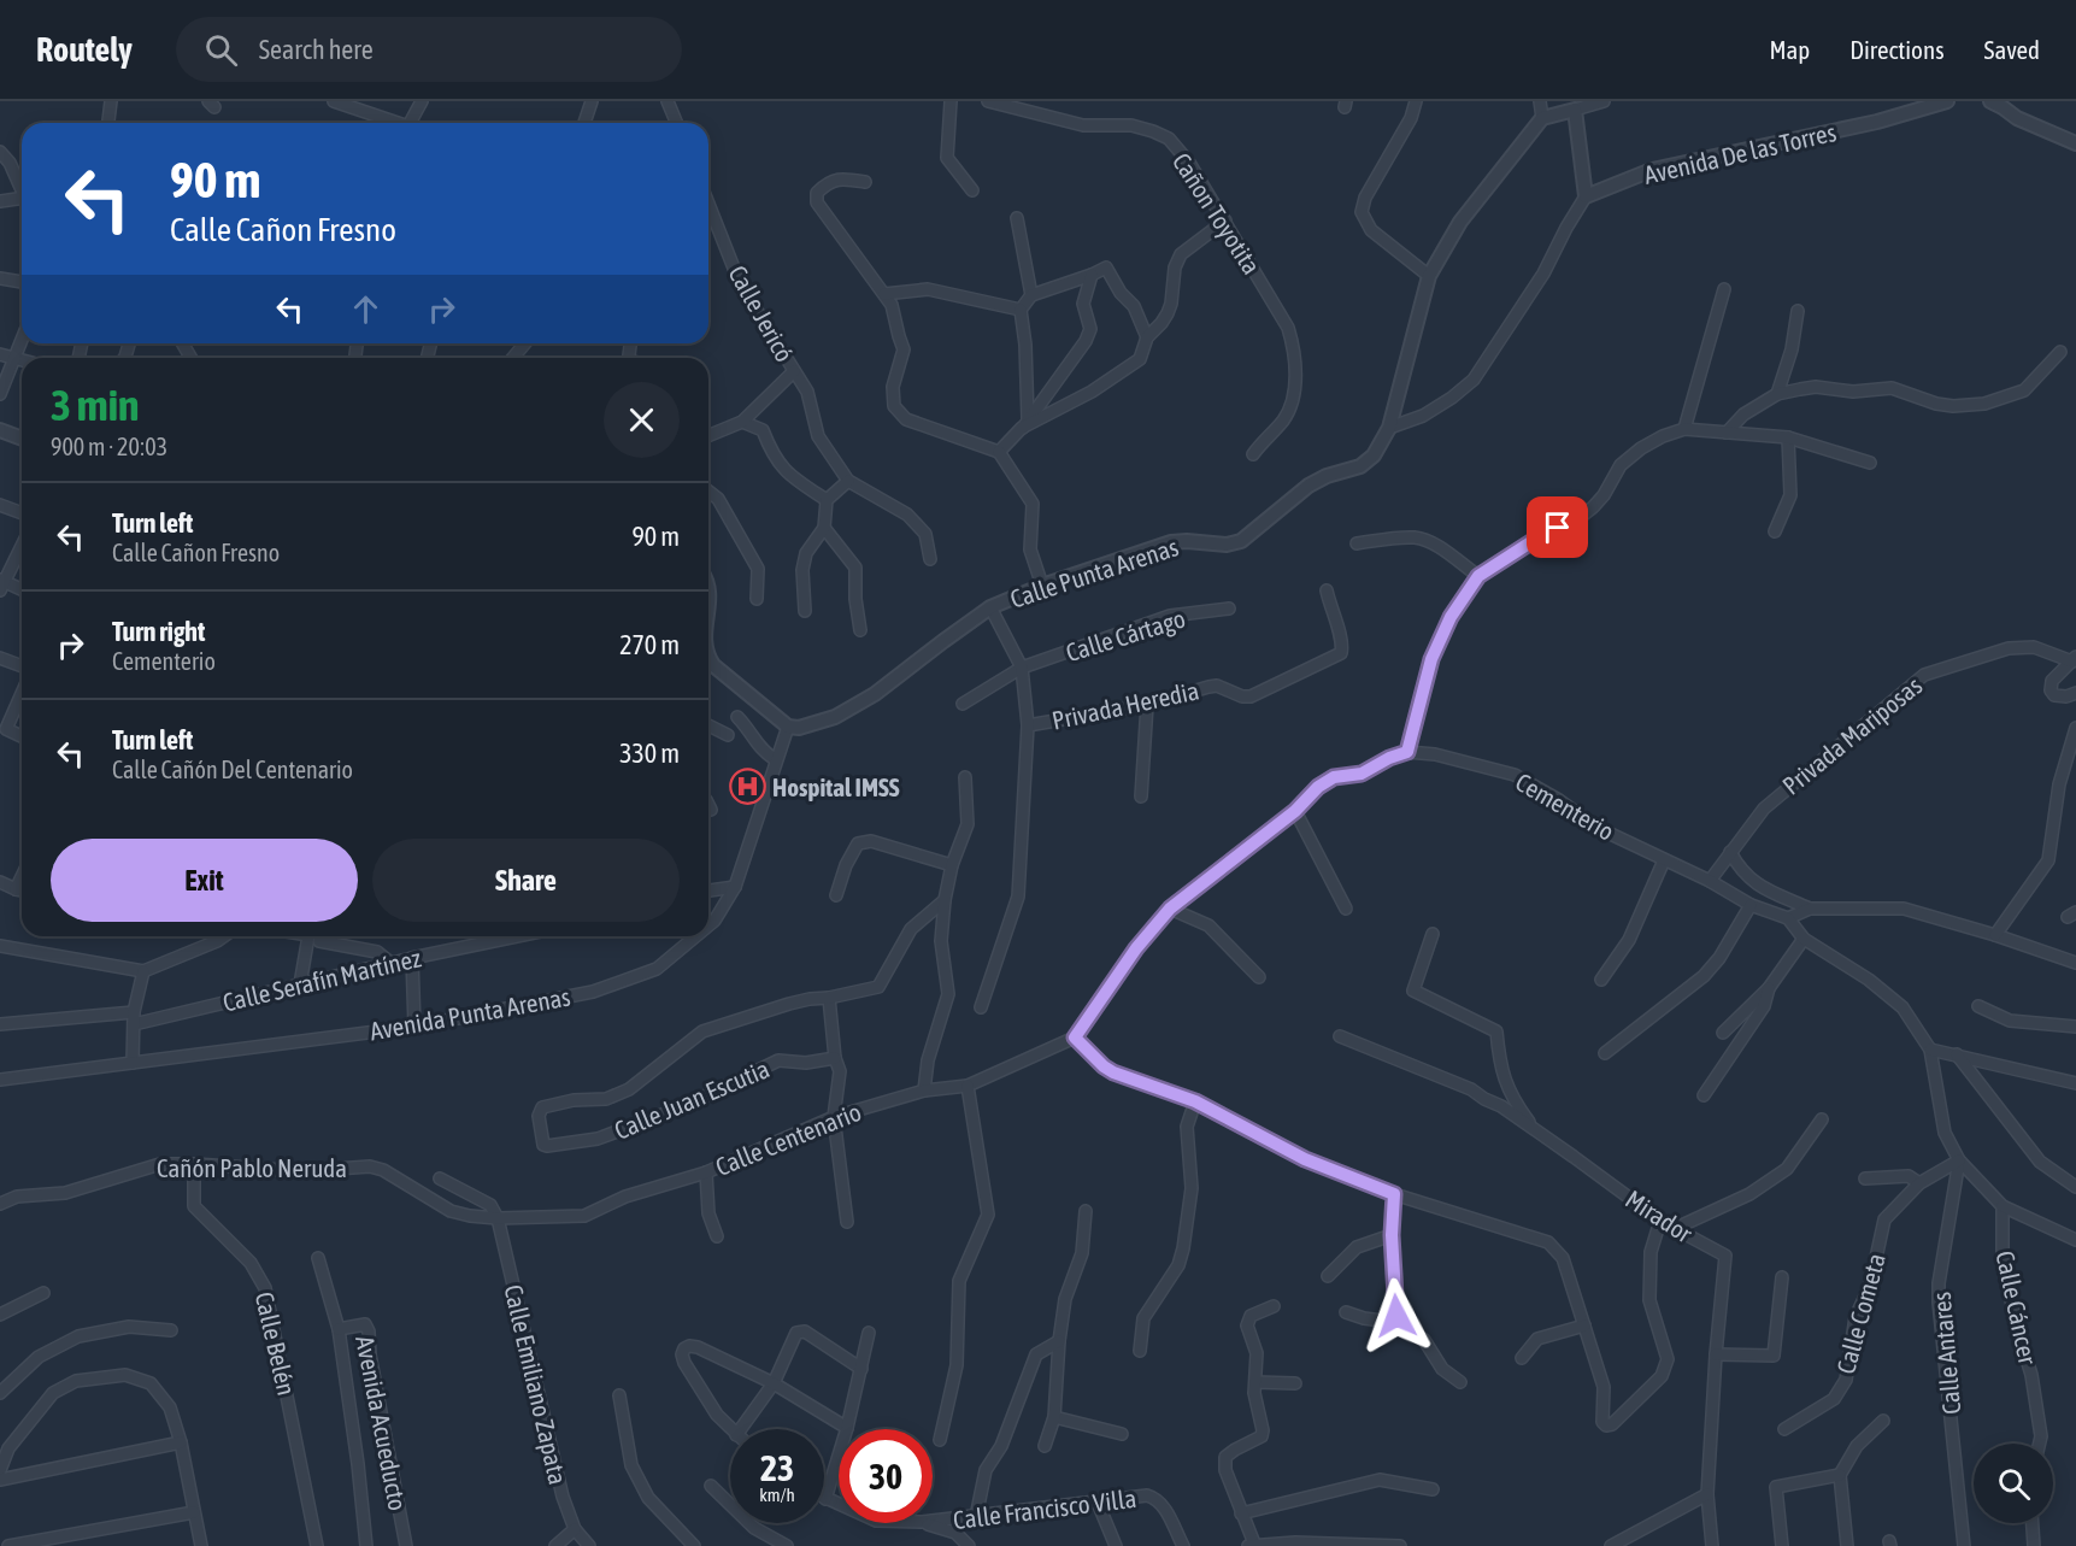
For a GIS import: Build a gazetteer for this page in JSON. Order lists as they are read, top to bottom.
{
  "streets": {
    "street": [
      "Avenida De las Torres",
      "Cañon Toyotita",
      "Calle Jericó",
      "Calle Punta Arenas",
      "Calle Cártago",
      "Privada Heredia",
      "Privada Mariposas",
      "Cementerio",
      "Calle Serafín Martínez",
      "Avenida Punta Arenas",
      "Calle Juan Escutia",
      "Calle Centenario",
      "Cañón Pablo Neruda",
      "Mirador",
      "Calle Cáncer",
      "Calle Cometa",
      "Calle Belén",
      "Calle Antares",
      "Calle Emiliano Zapata",
      "Avenida Acueducto",
      "Calle Francisco Villa"
    ]
  },
  "crossings": [
    ["Calle Punta Arenas", "Avenida Punta Arenas"],
    ["Privada Mariposas", "Cementerio"],
    ["Calle Centenario", "Cañón Pablo Neruda"],
    ["Calle Centenario", "Calle Emiliano Zapata"],
    ["Cañón Pablo Neruda", "Calle Belén"],
    ["Cañón Pablo Neruda", "Calle Emiliano Zapata"],
    ["Calle Cometa", "Calle Antares"]
  ],
  "places": {
    "hospital": ["Hospital IMSS"]
  },
  "page": {
    "header": "Routely",
    "search": "Search here",
    "nav": ["Map", "Directions", "Saved"],
    "turn": ["90 m", "Calle Cañon Fresno"],
    "heading": ["3 min", "900 m · 20:03"],
    "list": [
      {
        "name": "Turn left",
        "note": "Calle Cañon Fresno",
        "value": "90 m"
      },
      {
        "name": "Turn right",
        "note": "Cementerio",
        "value": "270 m"
      },
      {
        "name": "Turn left",
        "note": "Calle Cañón Del Centenario",
        "value": "330 m"
      }
    ],
    "buttons": ["Exit", "Share"],
    "speed": "23 km/h",
    "limit": "30"
  }
}
